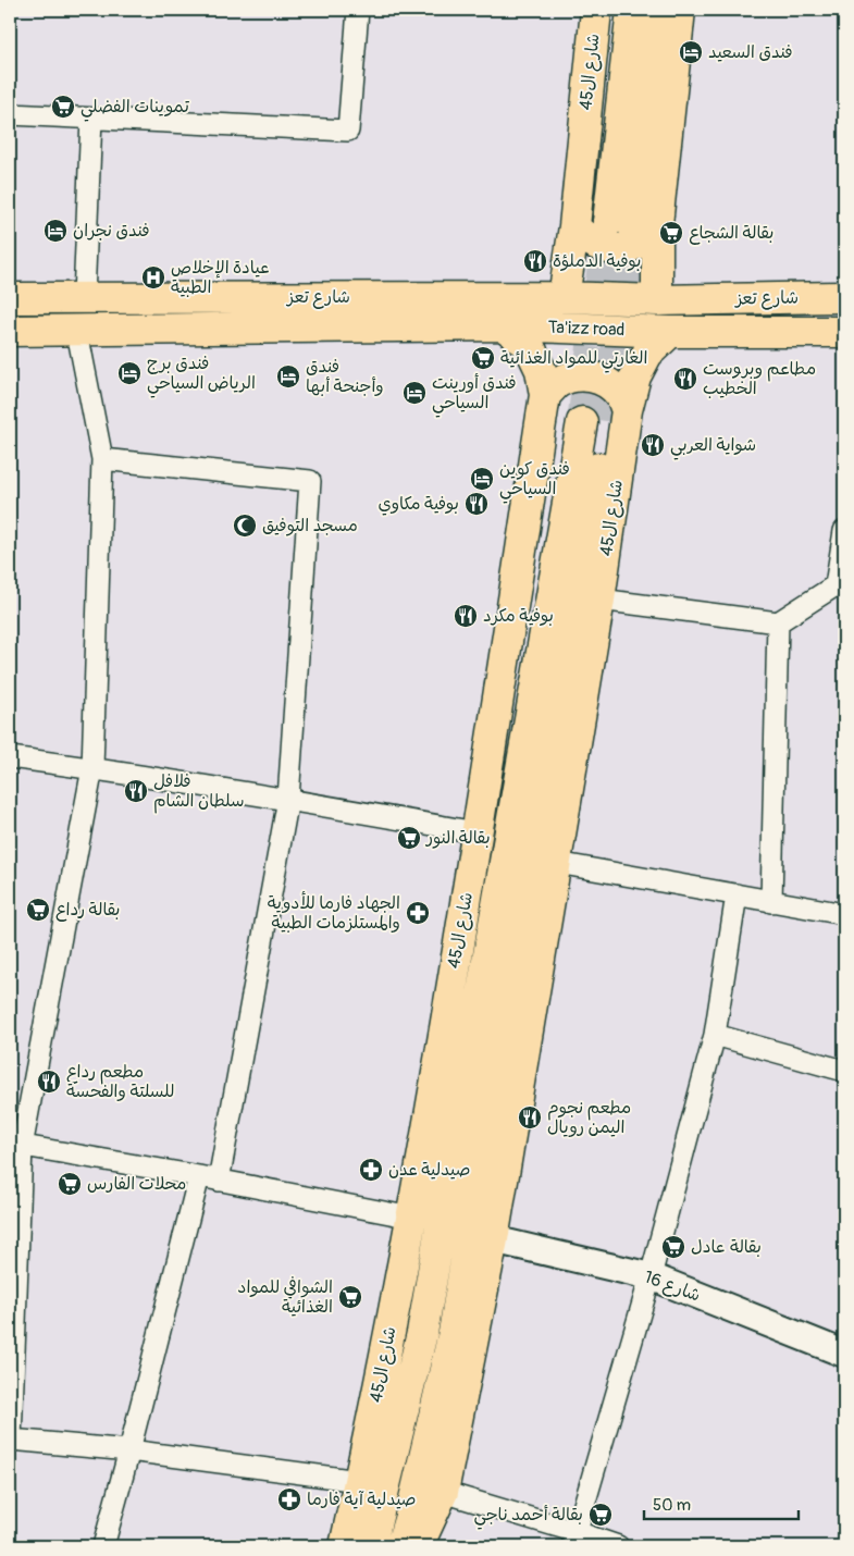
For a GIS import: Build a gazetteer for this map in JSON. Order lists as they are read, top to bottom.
{
  "streets": {
    "main road": ["شارع ال45", "شارع تعز", "Ta'izz road"],
    "street": ["شارع 16"]
  },
  "crossings": [
    ["شارع ال45", "شارع تعز"],
    ["شارع ال45", "Ta'izz road"],
    ["شارع ال45", "شارع 16"],
    ["شارع تعز", "Ta'izz road"]
  ],
  "places": {
    "hotel": [
      "فندق السعيد",
      "فندق نجران",
      "فندق برج الرياض السياحي",
      "فندق وأجنحة أبها",
      "فندق أورينت السياحي",
      "فندق كوين السياحي"
    ],
    "supermarket": [
      "تموينات الفضلي",
      "بقالة الشجاع",
      "الغارتي للمواد الغذائية",
      "بقالة النور",
      "بقالة رداع",
      "محلات الفارس",
      "بقالة عادل",
      "الشوافي للمواد الغذائية",
      "بقالة أحمد ناجي"
    ],
    "restaurant": [
      "بوفية الدملؤة",
      "مطاعم وبروست الخطيب",
      "شواية العربي",
      "بوفية مكاوي",
      "بوفية مكرد",
      "فلافل سلطان الشام",
      "مطعم رداع للسلتة والفحسة",
      "مطعم نجوم اليمن رويال"
    ],
    "hospital": ["عيادة الإخلاص الطبية"],
    "mosque": ["مسجد التوفيق"],
    "pharmacy": ["الجهاد فارما للأدوية والمستلزمات الطبية", "صيدلية عدن", "صيدلية آية فارما"]
  },
  "scale_bar": "50 m"
}
